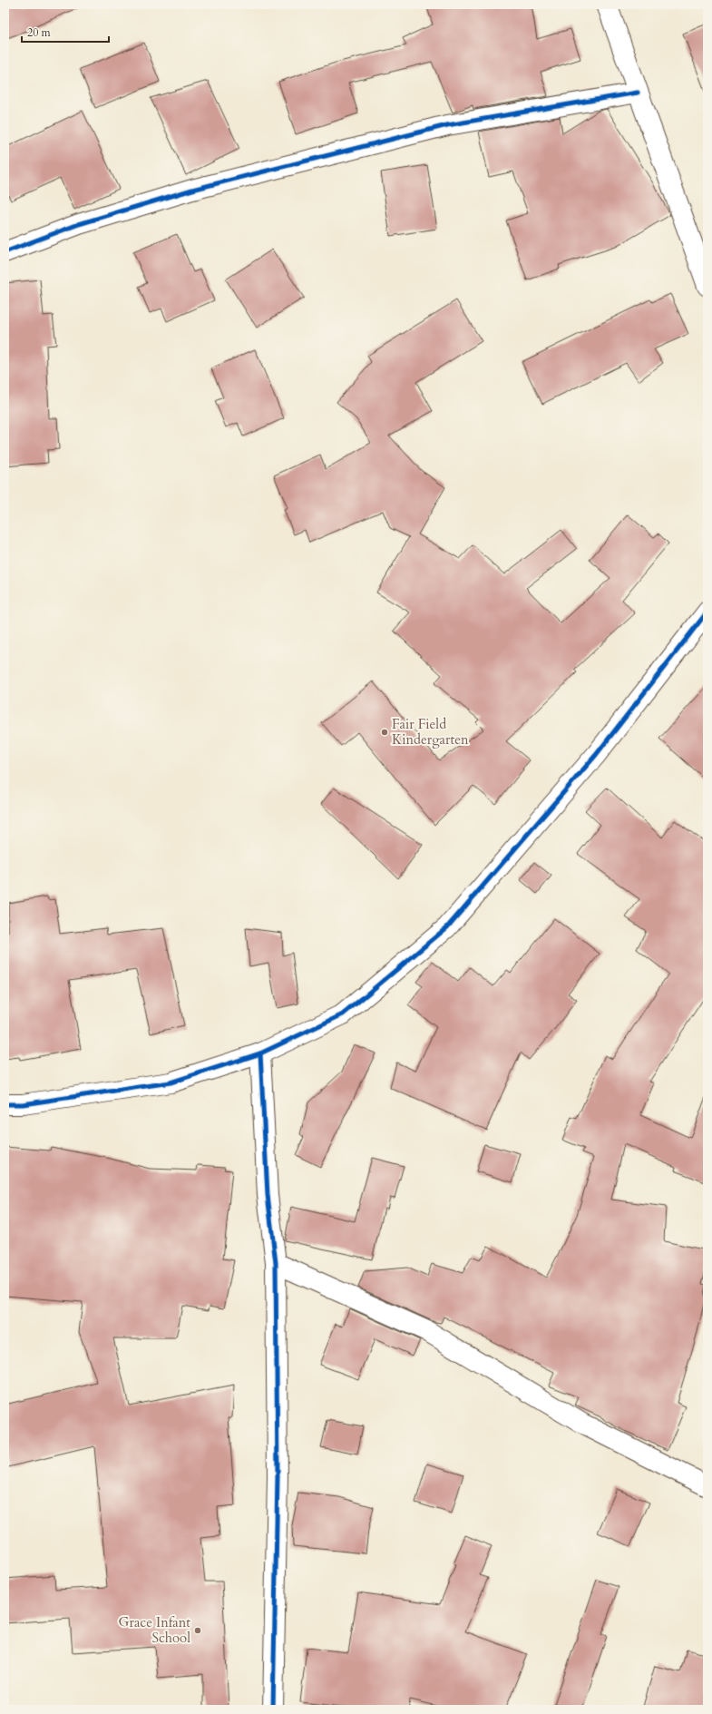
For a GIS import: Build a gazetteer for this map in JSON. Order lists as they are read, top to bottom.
{
  "places": ["Fair Field Kindergarten", "Grace Infant School"],
  "scale_bar": "20 m"
}
